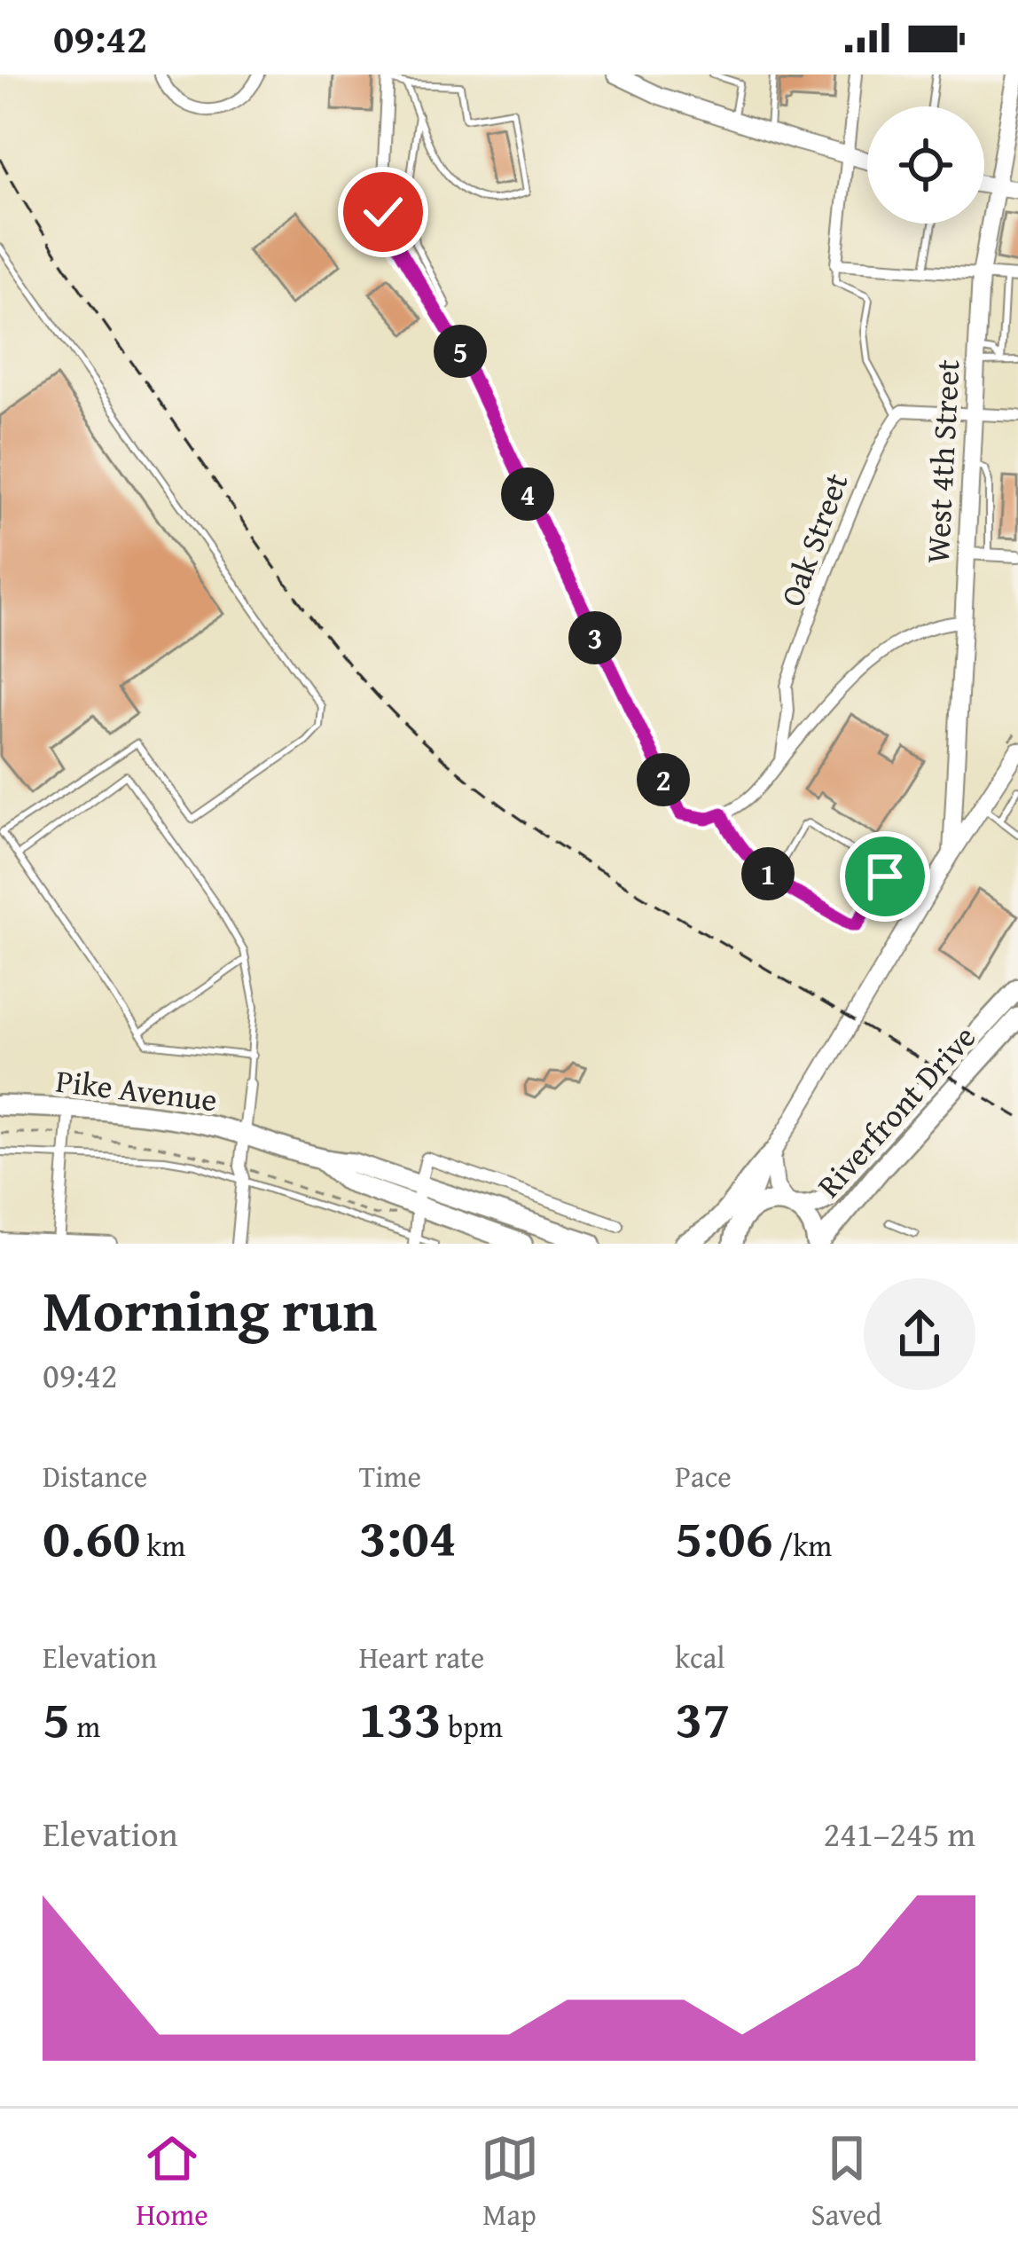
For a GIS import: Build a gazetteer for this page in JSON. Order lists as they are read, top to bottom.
{
  "streets": {
    "main road": ["West 4th Street", "Pike Avenue", "Riverfront Drive"],
    "street": ["Oak Street"]
  },
  "page": {
    "status": "09:42",
    "pins": [
      "5",
      "4",
      "3",
      "2",
      "1"
    ],
    "heading": ["Morning run", "09:42"],
    "stats": [
      ["Distance", "0.60 km"],
      ["Time", "3:04"],
      ["Pace", "5:06 /km"],
      ["Elevation", "5 m"],
      ["Heart rate", "133 bpm"],
      ["kcal", "37"]
    ],
    "chart": ["Elevation", "241–245 m"],
    "tabs": ["Home", "Map", "Saved"]
  }
}
